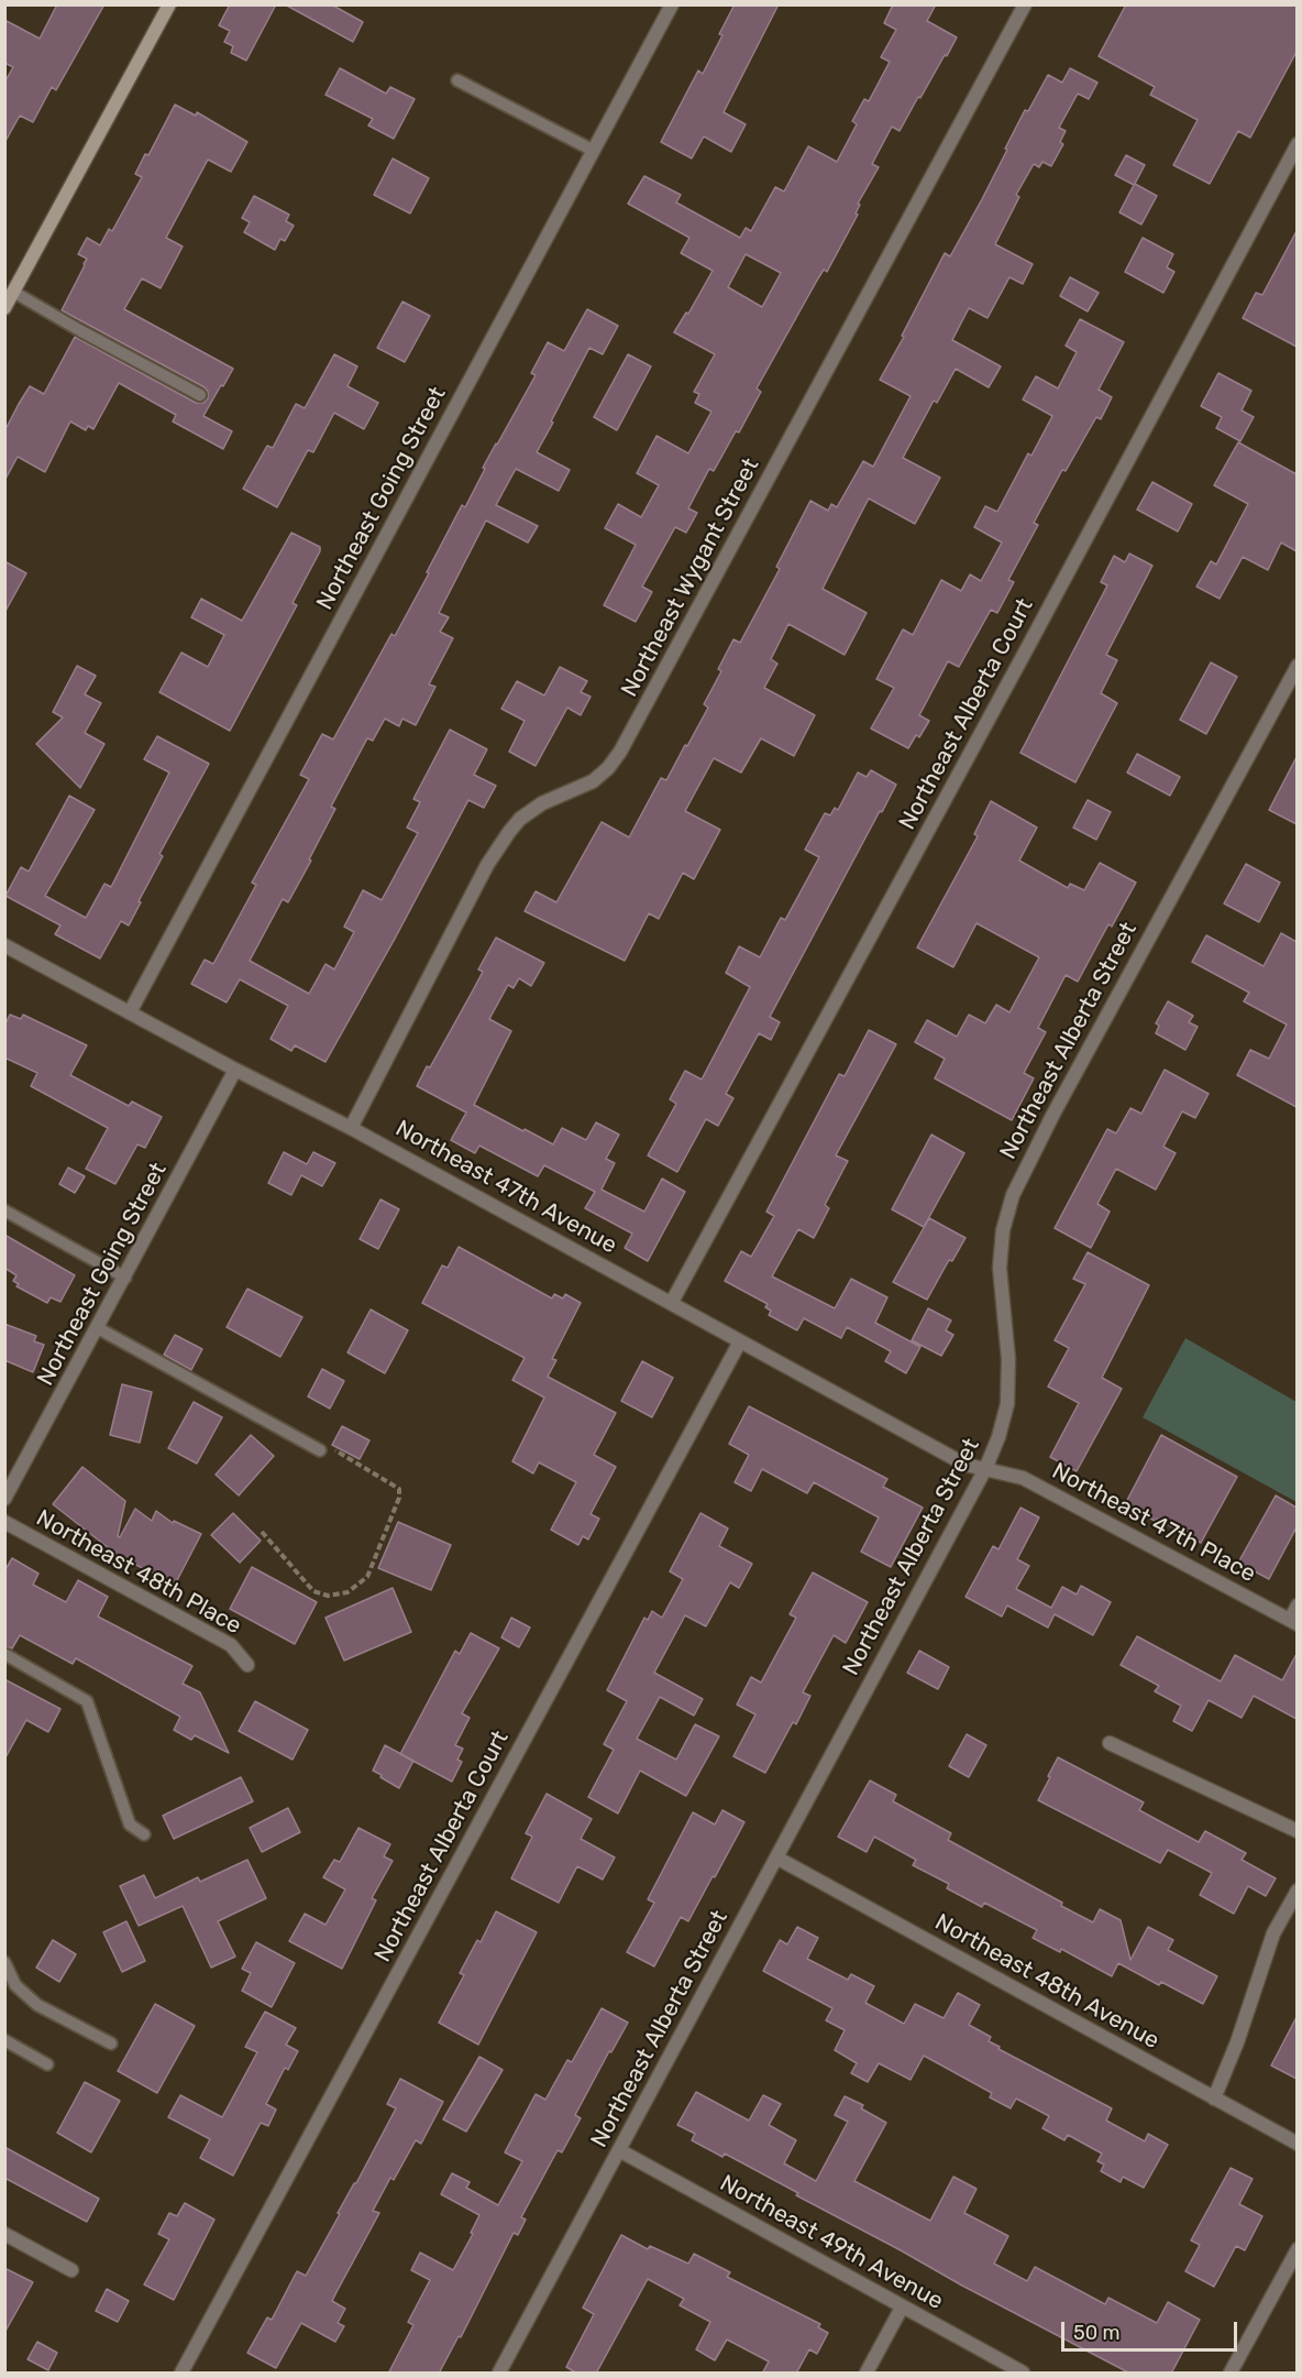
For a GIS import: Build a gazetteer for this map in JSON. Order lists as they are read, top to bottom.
{
  "streets": {
    "street": [
      "Northeast Going Street",
      "Northeast Wygant Street",
      "Northeast Alberta Court",
      "Northeast Alberta Street",
      "Northeast 47th Avenue",
      "Northeast 47th Place",
      "Northeast 48th Place",
      "Northeast 48th Avenue",
      "Northeast 49th Avenue"
    ]
  },
  "crossings": [
    ["Northeast Going Street", "Northeast 47th Avenue"],
    ["Northeast Wygant Street", "Northeast 47th Avenue"],
    ["Northeast Alberta Court", "Northeast 47th Avenue"],
    ["Northeast Alberta Street", "Northeast 47th Avenue"],
    ["Northeast Alberta Street", "Northeast 47th Place"],
    ["Northeast Alberta Street", "Northeast 48th Avenue"],
    ["Northeast Alberta Street", "Northeast 49th Avenue"],
    ["Northeast 47th Avenue", "Northeast 47th Place"]
  ],
  "scale_bar": "50 m"
}
